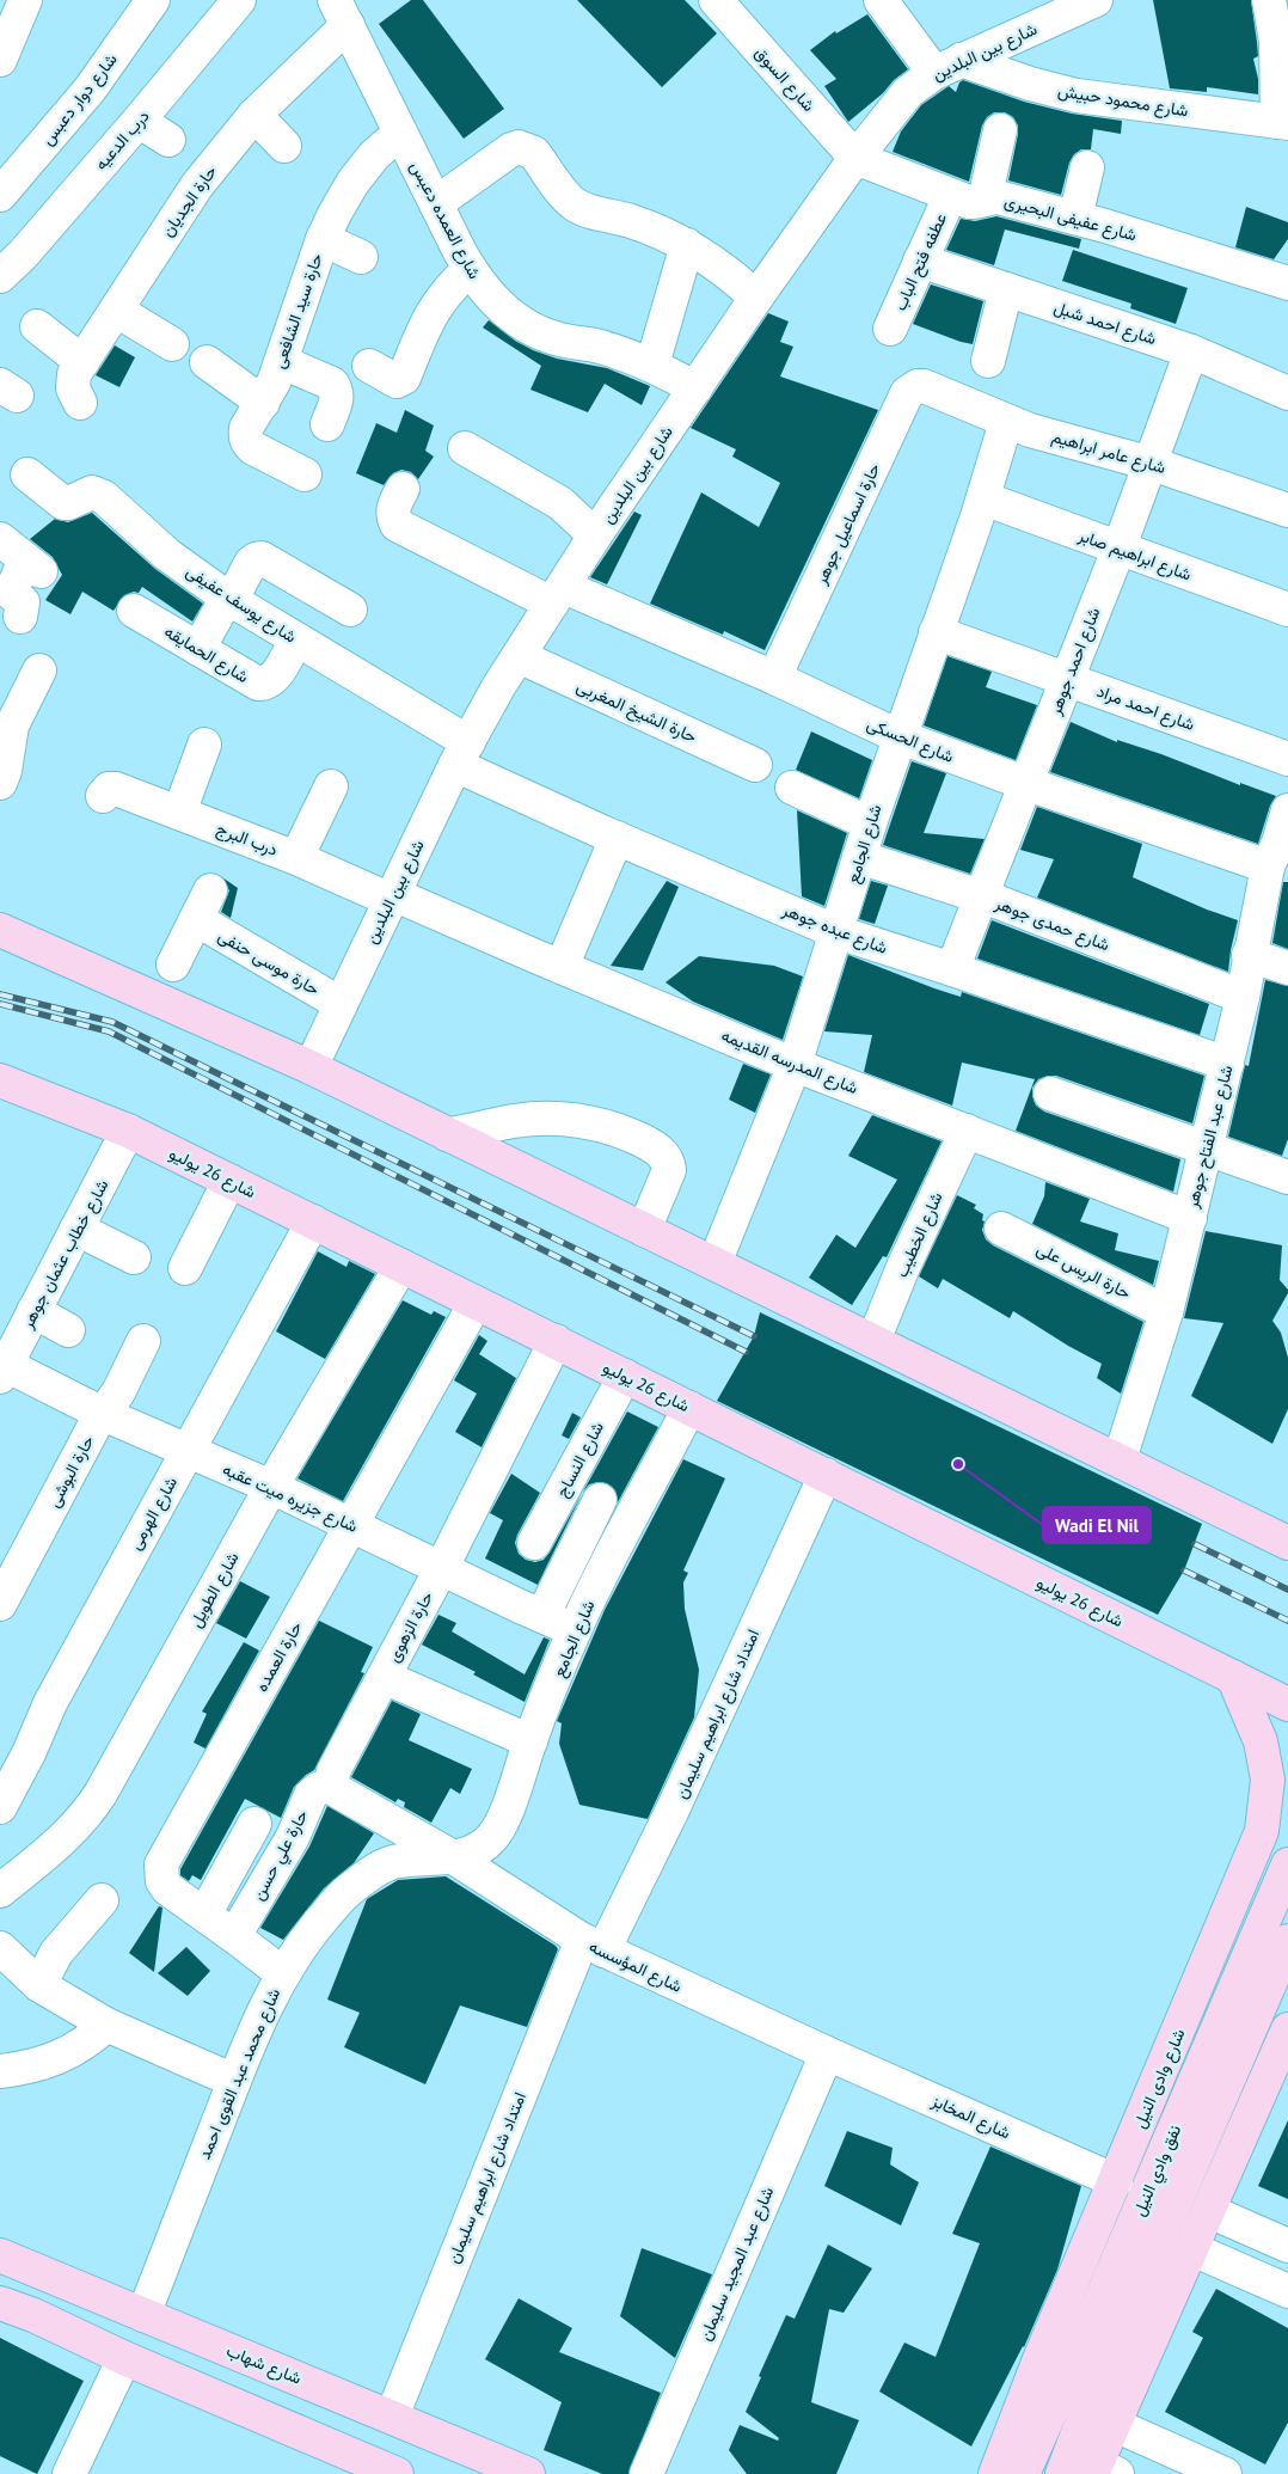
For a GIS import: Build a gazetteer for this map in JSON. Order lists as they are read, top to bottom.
{
  "streets": {
    "street": [
      "شارع بين البلدين",
      "شارع السوق",
      "شارع دوار دعبس",
      "شارع محمود حبيش",
      "درب الدعيه",
      "حارة الجديان",
      "شارع عفيفى البحيرى",
      "شارع العمده دعبس",
      "عطفه فتح الباب",
      "حارة سيد الشافعى",
      "شارع احمد شبل",
      "شارع عامر ابراهيم",
      "حارة اسماعيل جوهر",
      "شارع ابراهيم صابر",
      "شارع يوسف عفيفى",
      "شارع الحمايقه",
      "شارع احمد جوهر",
      "شارع احمد مراد",
      "حارة الشيخ المغربى",
      "شارع الحسكى",
      "درب البرج",
      "شارع الجامع",
      "شارع حمدى جوهر",
      "شارع عبده جوهر",
      "حارة موسى حنفى",
      "شارع المدرسه القديمه",
      "شارع عبد الفتاح جوهر",
      "شارع 26 يوليو",
      "شارع الخطيب",
      "شارع خطاب عثمان جوهر",
      "حارة الريس على",
      "شارع النساج",
      "حارة البوشى",
      "شارع جزيره ميت عقبه",
      "شارع الهرمى",
      "شارع الطويل",
      "حارة الزهوى",
      "حارة العمده",
      "امتداد شارع ابراهيم سليمان",
      "حارة علي حسن",
      "شارع المؤسسه",
      "شارع محمد عبد القوى احمد",
      "شارع وادى النيل",
      "شارع المخابز",
      "نفق وادي النيل",
      "شارع عبد المجيد سليمان",
      "شارع شهاب"
    ]
  },
  "crossings": [
    ["شارع بين البلدين", "شارع السوق"],
    ["شارع بين البلدين", "شارع محمود حبيش"],
    ["شارع بين البلدين", "شارع عفيفى البحيرى"],
    ["شارع بين البلدين", "شارع العمده دعبس"],
    ["شارع بين البلدين", "شارع يوسف عفيفى"],
    ["شارع بين البلدين", "حارة الشيخ المغربى"],
    ["شارع بين البلدين", "شارع الحسكى"],
    ["شارع بين البلدين", "درب البرج"],
    ["شارع بين البلدين", "شارع عبده جوهر"],
    ["شارع بين البلدين", "حارة موسى حنفى"],
    ["شارع بين البلدين", "شارع المدرسه القديمه"],
    ["شارع السوق", "شارع عفيفى البحيرى"],
    ["حارة الجديان", "شارع العمده دعبس"],
    ["شارع عفيفى البحيرى", "عطفه فتح الباب"],
    ["شارع العمده دعبس", "حارة سيد الشافعى"],
    ["عطفه فتح الباب", "شارع احمد شبل"],
    ["شارع احمد شبل", "شارع احمد جوهر"],
    ["شارع عامر ابراهيم", "حارة اسماعيل جوهر"],
    ["شارع عامر ابراهيم", "شارع احمد جوهر"],
    ["شارع عامر ابراهيم", "شارع الجامع"],
    ["حارة اسماعيل جوهر", "شارع الحسكى"],
    ["شارع ابراهيم صابر", "شارع احمد جوهر"],
    ["شارع ابراهيم صابر", "شارع الجامع"],
    ["شارع يوسف عفيفى", "شارع الحمايقه"],
    ["شارع يوسف عفيفى", "شارع عبده جوهر"],
    ["شارع احمد جوهر", "شارع احمد مراد"],
    ["شارع احمد جوهر", "شارع الحسكى"],
    ["شارع احمد جوهر", "شارع حمدى جوهر"],
    ["شارع احمد جوهر", "شارع عبده جوهر"],
    ["شارع احمد مراد", "شارع الجامع"],
    ["شارع الحسكى", "شارع الجامع"],
    ["شارع الحسكى", "شارع عبد الفتاح جوهر"],
    ["درب البرج", "شارع المدرسه القديمه"],
    ["شارع الجامع", "شارع حمدى جوهر"],
    ["شارع الجامع", "شارع عبده جوهر"],
    ["شارع الجامع", "شارع المدرسه القديمه"],
    ["شارع الجامع", "شارع 26 يوليو"],
    ["شارع الجامع", "شارع جزيره ميت عقبه"],
    ["شارع الجامع", "شارع المؤسسه"],
    ["شارع الجامع", "شارع محمد عبد القوى احمد"],
    ["شارع حمدى جوهر", "شارع عبد الفتاح جوهر"],
    ["شارع عبده جوهر", "شارع عبد الفتاح جوهر"],
    ["شارع المدرسه القديمه", "شارع عبد الفتاح جوهر"],
    ["شارع المدرسه القديمه", "شارع الخطيب"],
    ["شارع عبد الفتاح جوهر", "حارة الريس على"],
    ["شارع 26 يوليو", "شارع خطاب عثمان جوهر"],
    ["شارع 26 يوليو", "شارع النساج"],
    ["شارع 26 يوليو", "شارع الهرمى"],
    ["شارع 26 يوليو", "شارع الطويل"],
    ["شارع 26 يوليو", "حارة الزهوى"],
    ["شارع 26 يوليو", "حارة العمده"],
    ["شارع 26 يوليو", "امتداد شارع ابراهيم سليمان"],
    ["شارع 26 يوليو", "شارع وادى النيل"],
    ["شارع خطاب عثمان جوهر", "شارع جزيره ميت عقبه"],
    ["حارة البوشى", "شارع جزيره ميت عقبه"],
    ["شارع جزيره ميت عقبه", "شارع الهرمى"],
    ["شارع جزيره ميت عقبه", "شارع الطويل"],
    ["شارع جزيره ميت عقبه", "حارة الزهوى"],
    ["شارع جزيره ميت عقبه", "حارة العمده"],
    ["حارة الزهوى", "حارة علي حسن"],
    ["حارة العمده", "حارة علي حسن"],
    ["حارة العمده", "شارع محمد عبد القوى احمد"],
    ["امتداد شارع ابراهيم سليمان", "شارع المؤسسه"],
    ["امتداد شارع ابراهيم سليمان", "شارع شهاب"],
    ["شارع المؤسسه", "شارع محمد عبد القوى احمد"],
    ["شارع المؤسسه", "شارع المخابز"],
    ["شارع المؤسسه", "شارع عبد المجيد سليمان"],
    ["شارع محمد عبد القوى احمد", "شارع شهاب"],
    ["شارع وادى النيل", "شارع المخابز"],
    ["شارع المخابز", "شارع عبد المجيد سليمان"]
  ],
  "places": ["Wadi El Nil"]
}
